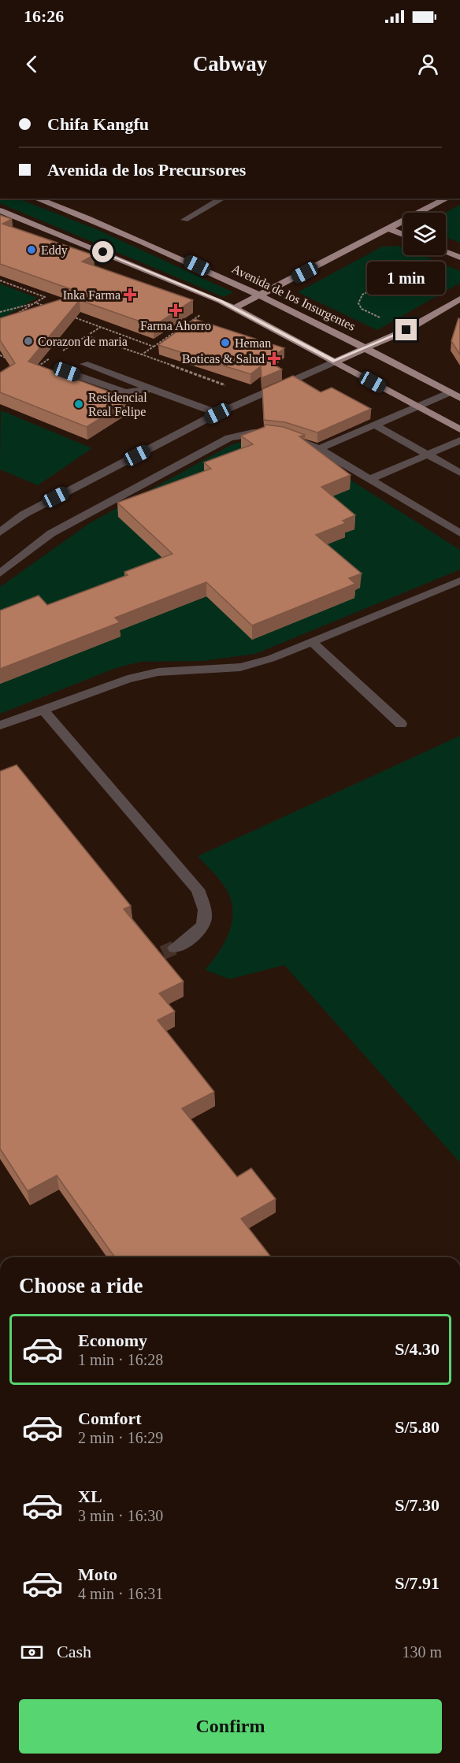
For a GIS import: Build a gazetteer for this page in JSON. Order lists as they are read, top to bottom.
{
  "streets": {
    "main road": ["Avenida de los Insurgentes"]
  },
  "places": {
    "other": [
      "Eddy",
      "Corazon de maria",
      "Heman",
      "Residencial Real Felipe"
    ],
    "health": ["Inka Farma", "Farma Ahorro", "Boticas & Salud"]
  },
  "page": {
    "status": "16:26",
    "header": "Cabway",
    "banner": ["Chifa Kangfu", "Avenida de los Precursores"],
    "bubble": "1 min",
    "heading": "Choose a ride",
    "list": [
      {
        "name": "Economy",
        "note": "1 min · 16:28",
        "value": "S/4.30"
      },
      {
        "name": "Comfort",
        "note": "2 min · 16:29",
        "value": "S/5.80"
      },
      {
        "name": "XL",
        "note": "3 min · 16:30",
        "value": "S/7.30"
      },
      {
        "name": "Moto",
        "note": "4 min · 16:31",
        "value": "S/7.91"
      }
    ],
    "pay": ["Cash", "130 m"],
    "buttons": "Confirm"
  }
}
